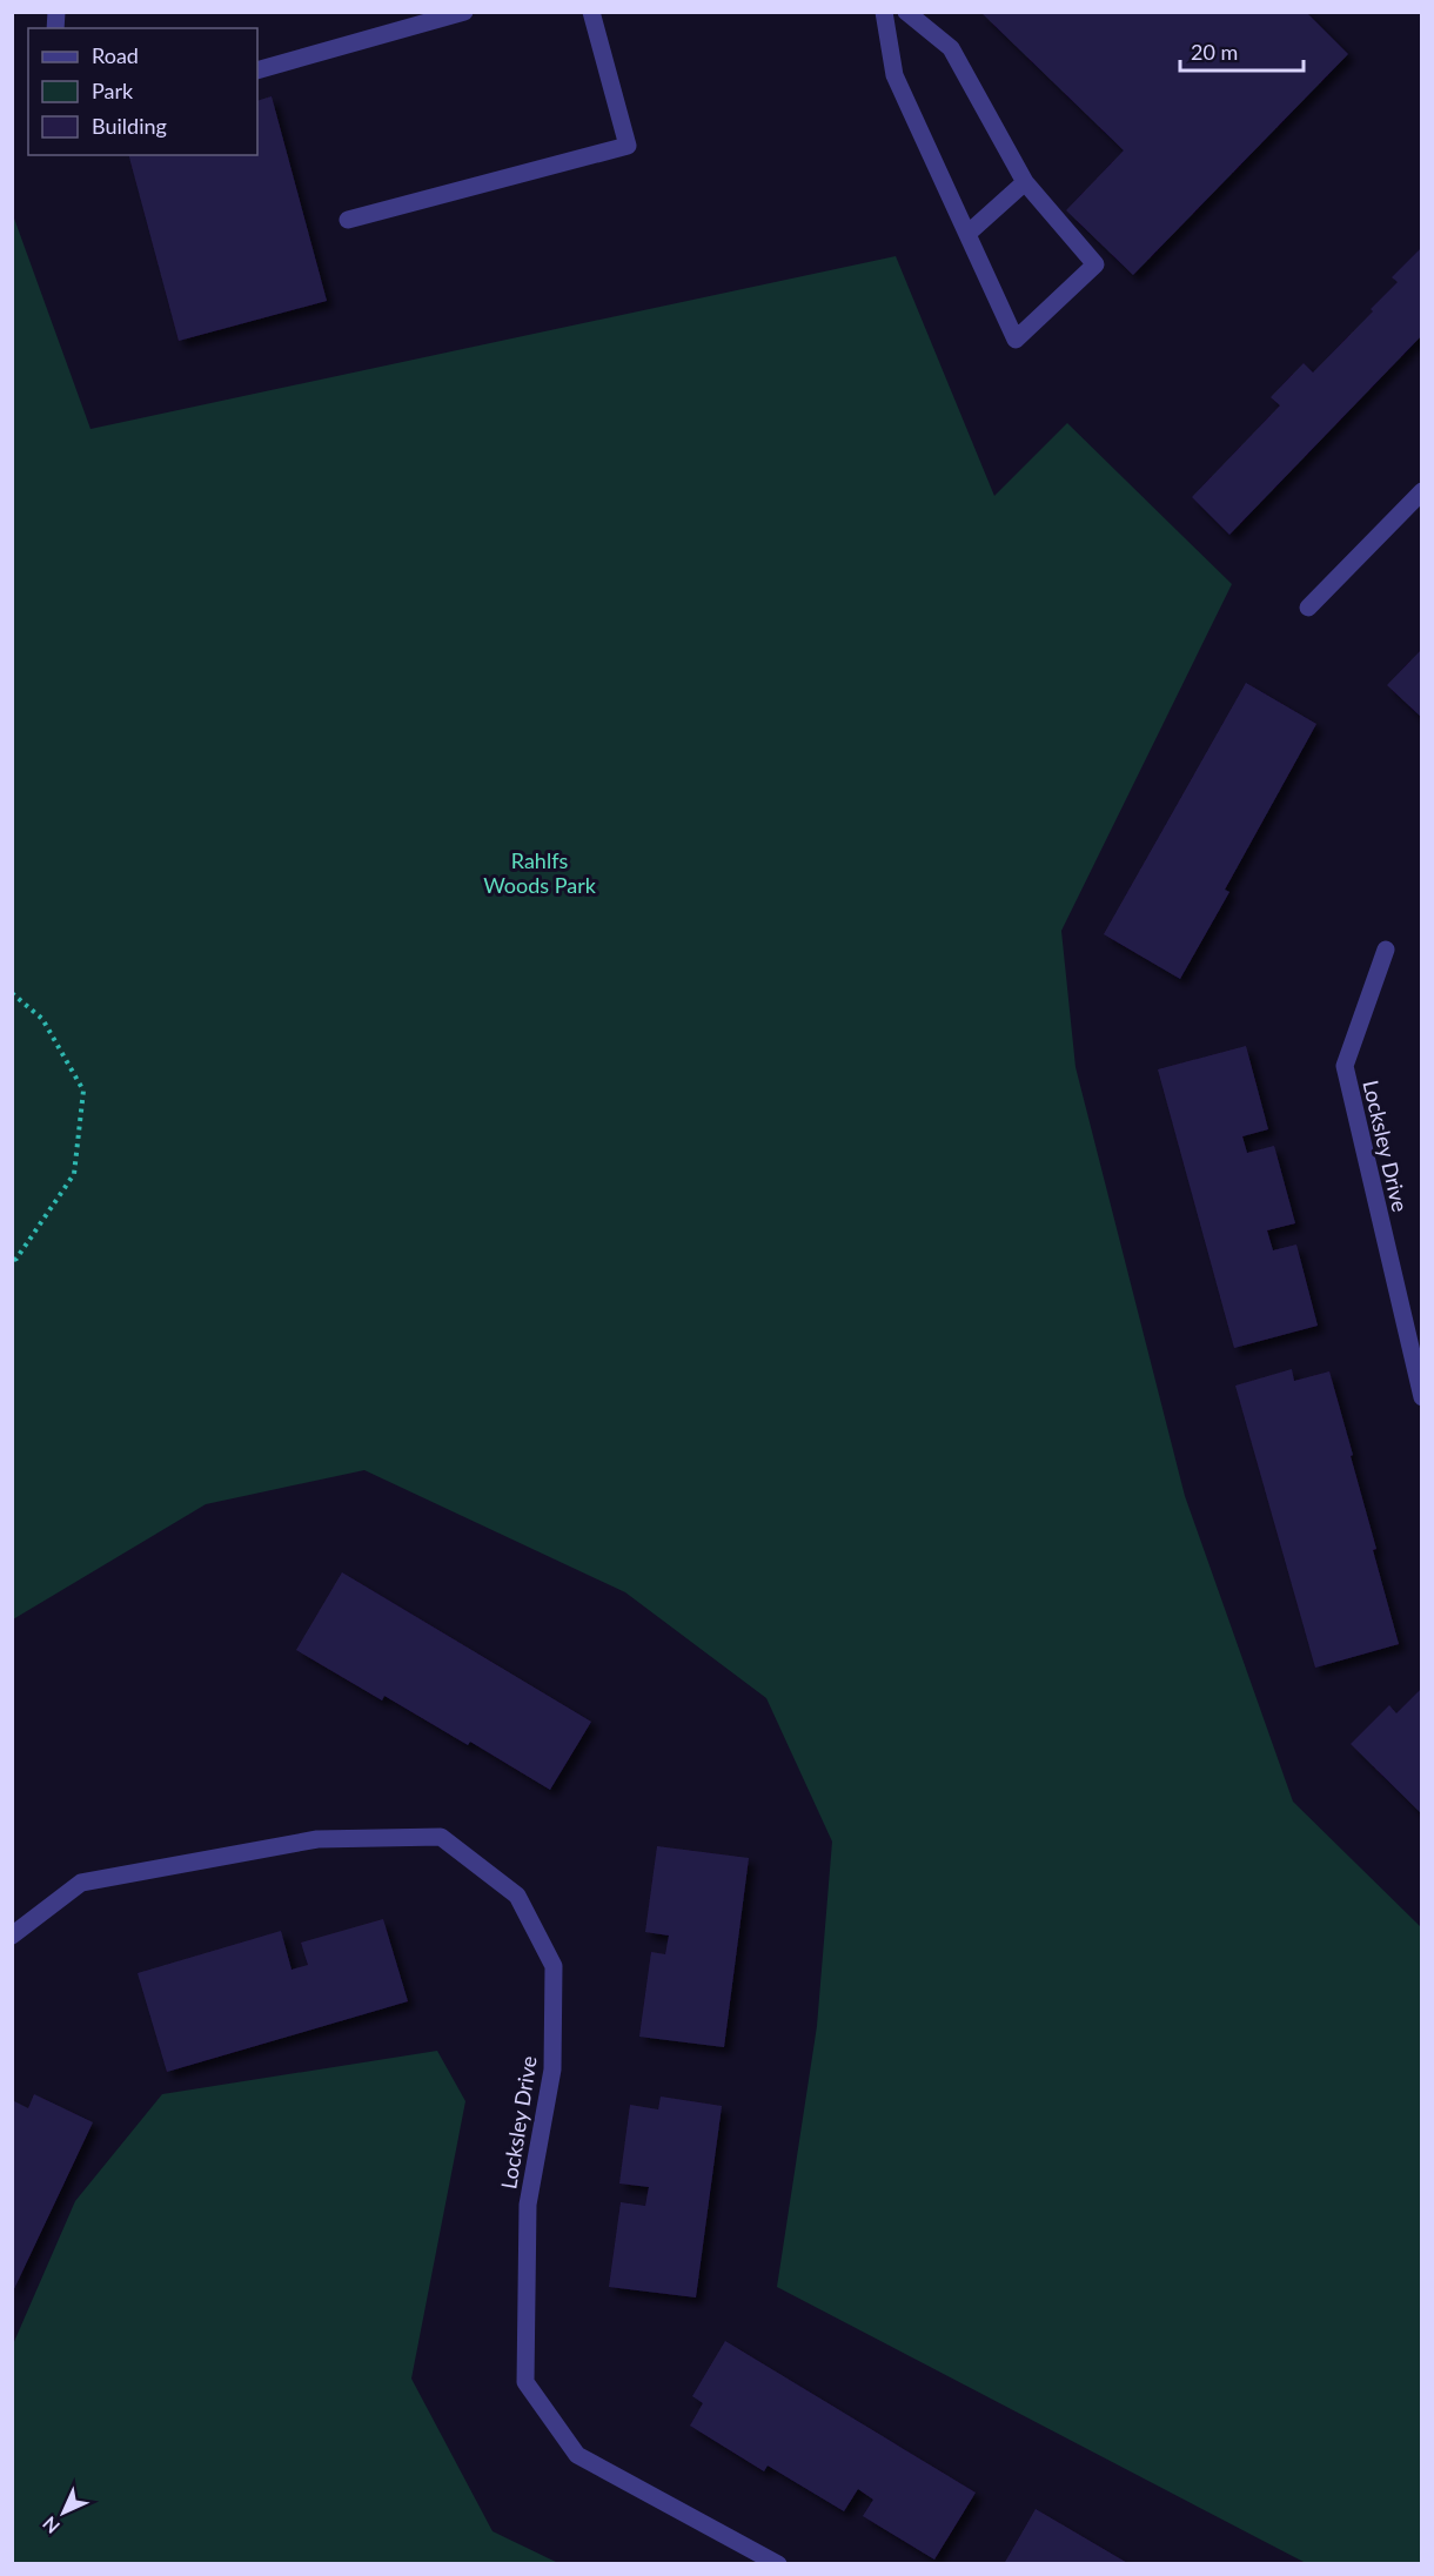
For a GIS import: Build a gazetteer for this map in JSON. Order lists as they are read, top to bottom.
{
  "streets": {
    "street": ["Locksley Drive"]
  },
  "parks": ["Rahlfs Woods Park"],
  "legend": ["Road", "Park", "Building"],
  "scale_bar": "20 m",
  "north": "bottom left"
}
